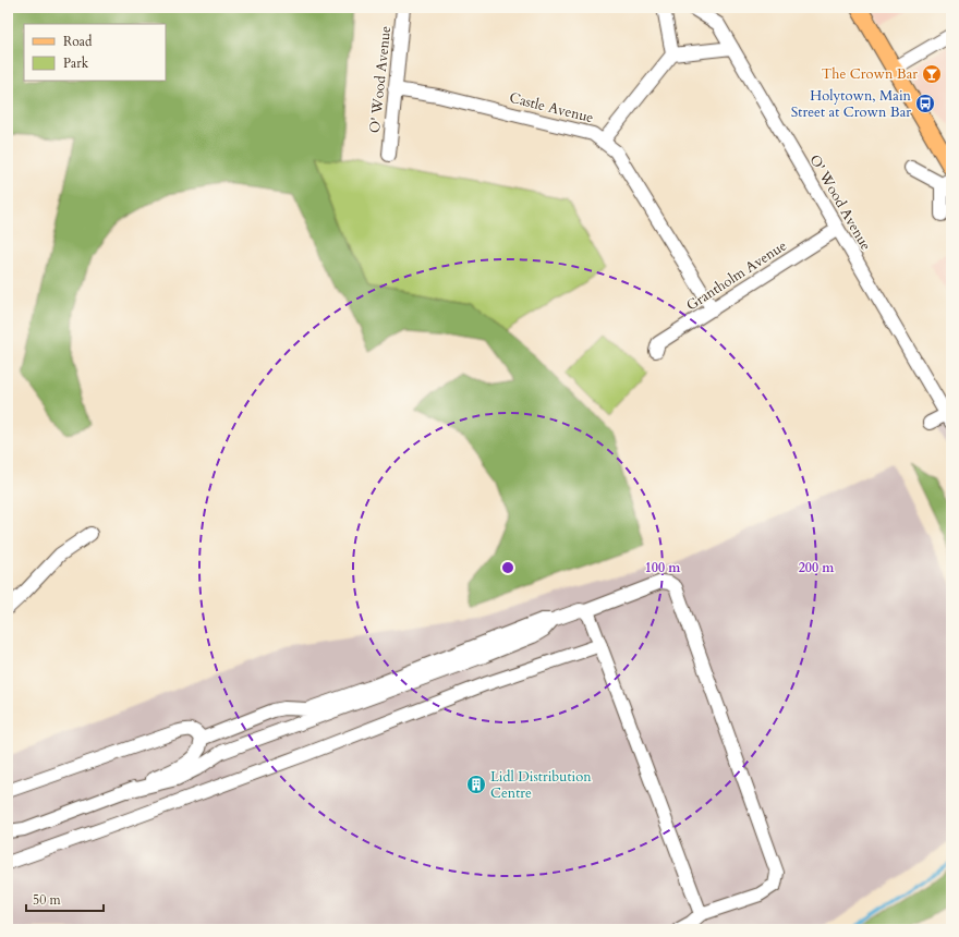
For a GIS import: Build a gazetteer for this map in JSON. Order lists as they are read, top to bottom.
{
  "streets": {
    "street": ["O' Wood Avenue", "Castle Avenue", "Grantholm Avenue"]
  },
  "crossings": [
    ["O' Wood Avenue", "Castle Avenue"],
    ["O' Wood Avenue", "Grantholm Avenue"],
    ["Castle Avenue", "Grantholm Avenue"]
  ],
  "places": {
    "bar": ["The Crown Bar"],
    "bus stop": ["Holytown, Main Street at Crown Bar"],
    "building": ["Lidl Distribution Centre"]
  },
  "legend": ["Road", "Park"],
  "scale_bar": "50 m",
  "rings": ["100 m", "200 m"]
}
